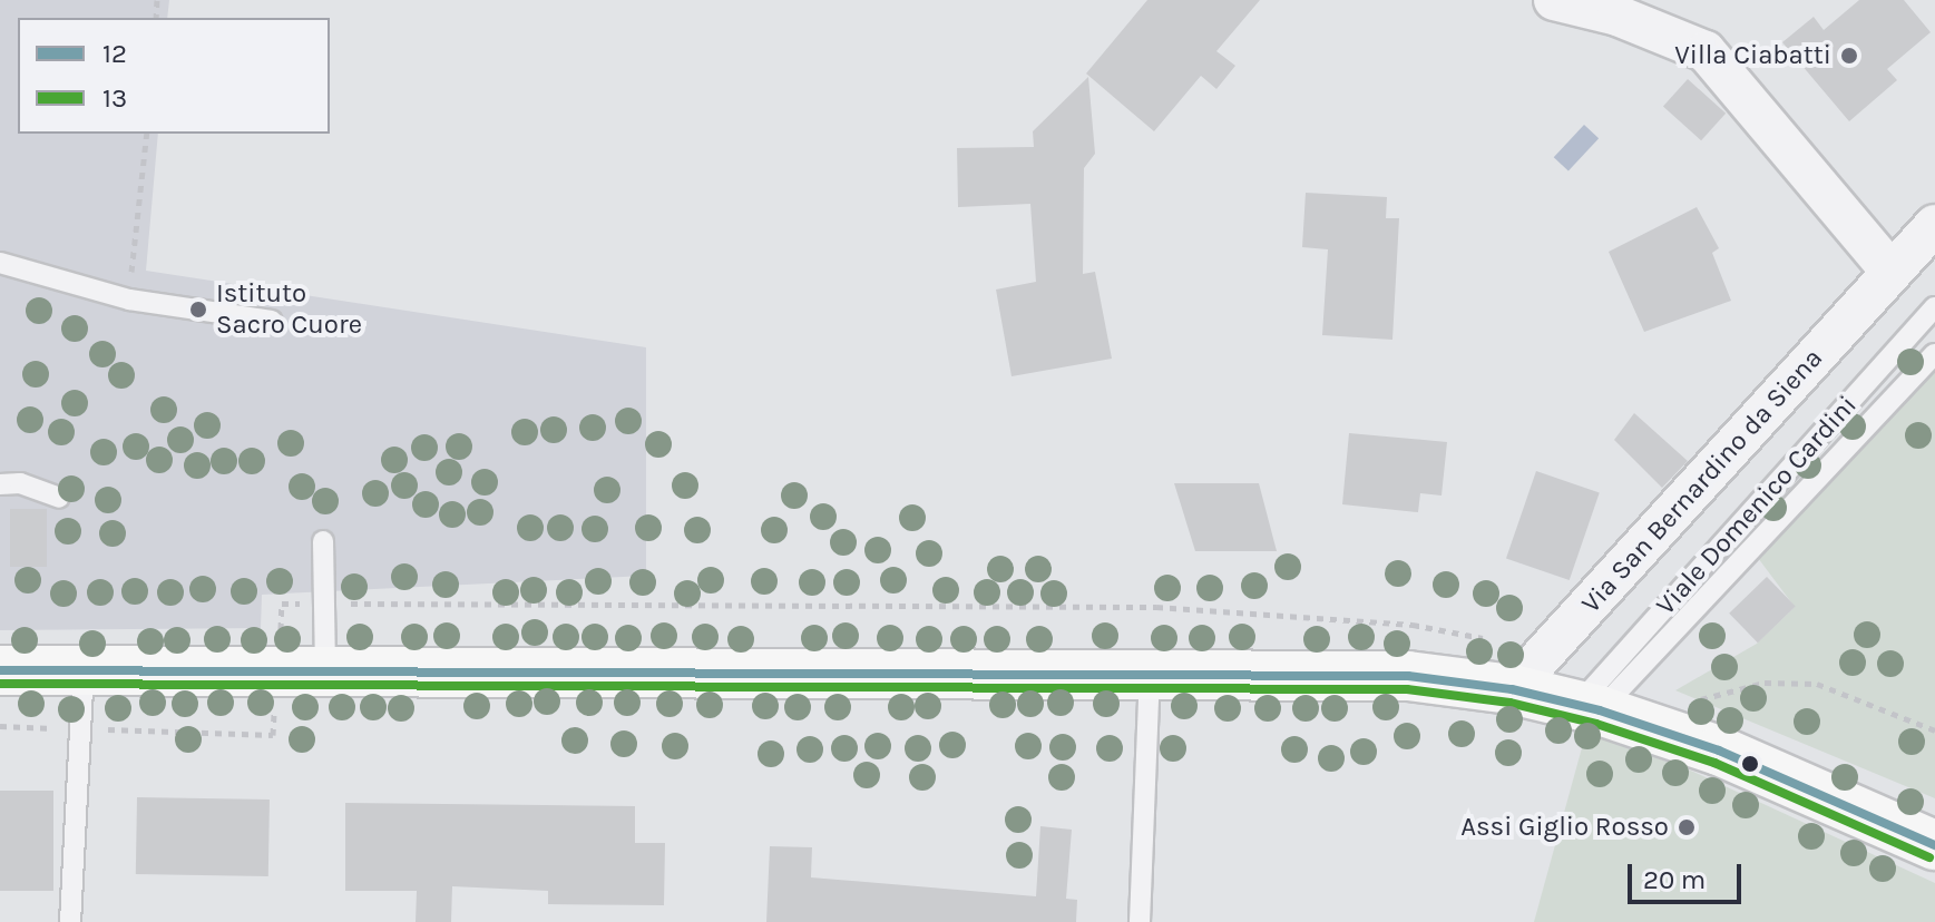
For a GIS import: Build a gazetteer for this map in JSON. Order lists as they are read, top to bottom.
{
  "streets": {
    "street": ["Via San Bernardino da Siena"],
    "lane": ["Viale Domenico Cardini"]
  },
  "places": ["Villa Ciabatti", "Istituto Sacro Cuore", "Assi Giglio Rosso"],
  "lines": ["transit line 12", "transit line 13"],
  "legend": ["12", "13"],
  "scale_bar": "20 m"
}
